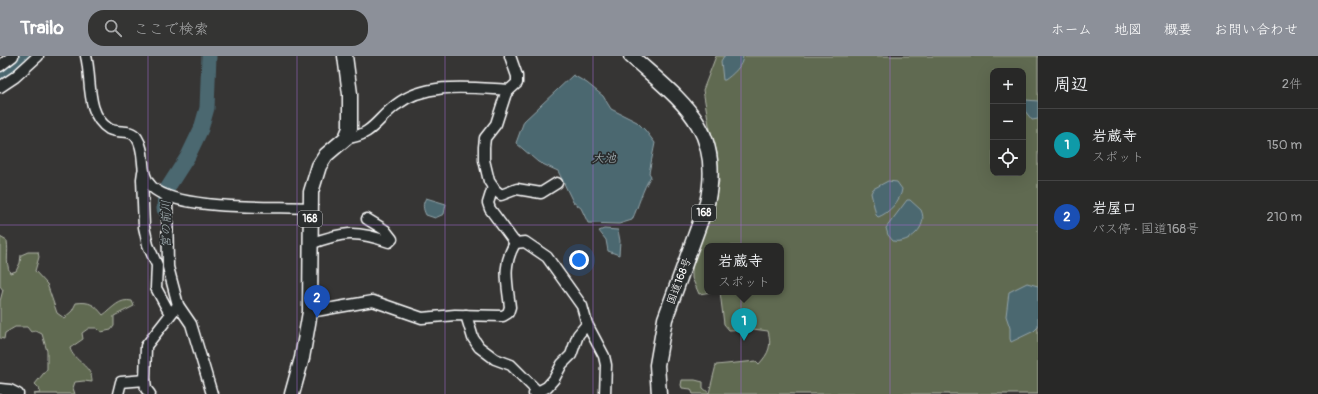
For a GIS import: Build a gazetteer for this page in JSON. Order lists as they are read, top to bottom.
{
  "streets": {
    "highway": ["168", "国道168号"]
  },
  "water": ["大池", "宮の前川"],
  "page": {
    "header": "Trailo",
    "search": "ここで検索",
    "nav": [
      "ホーム",
      "地図",
      "概要",
      "お問い合わせ"
    ],
    "heading": ["周辺", "2件"],
    "map_buttons": ["+", "−"],
    "list": [
      {
        "mark": "1",
        "name": "岩蔵寺",
        "note": "スポット",
        "value": "150 m"
      },
      {
        "mark": "2",
        "name": "岩屋口",
        "note": "バス停 · 国道168号",
        "value": "210 m"
      }
    ],
    "popup": ["岩蔵寺", "スポット"],
    "pins": ["2", "1"]
  }
}
